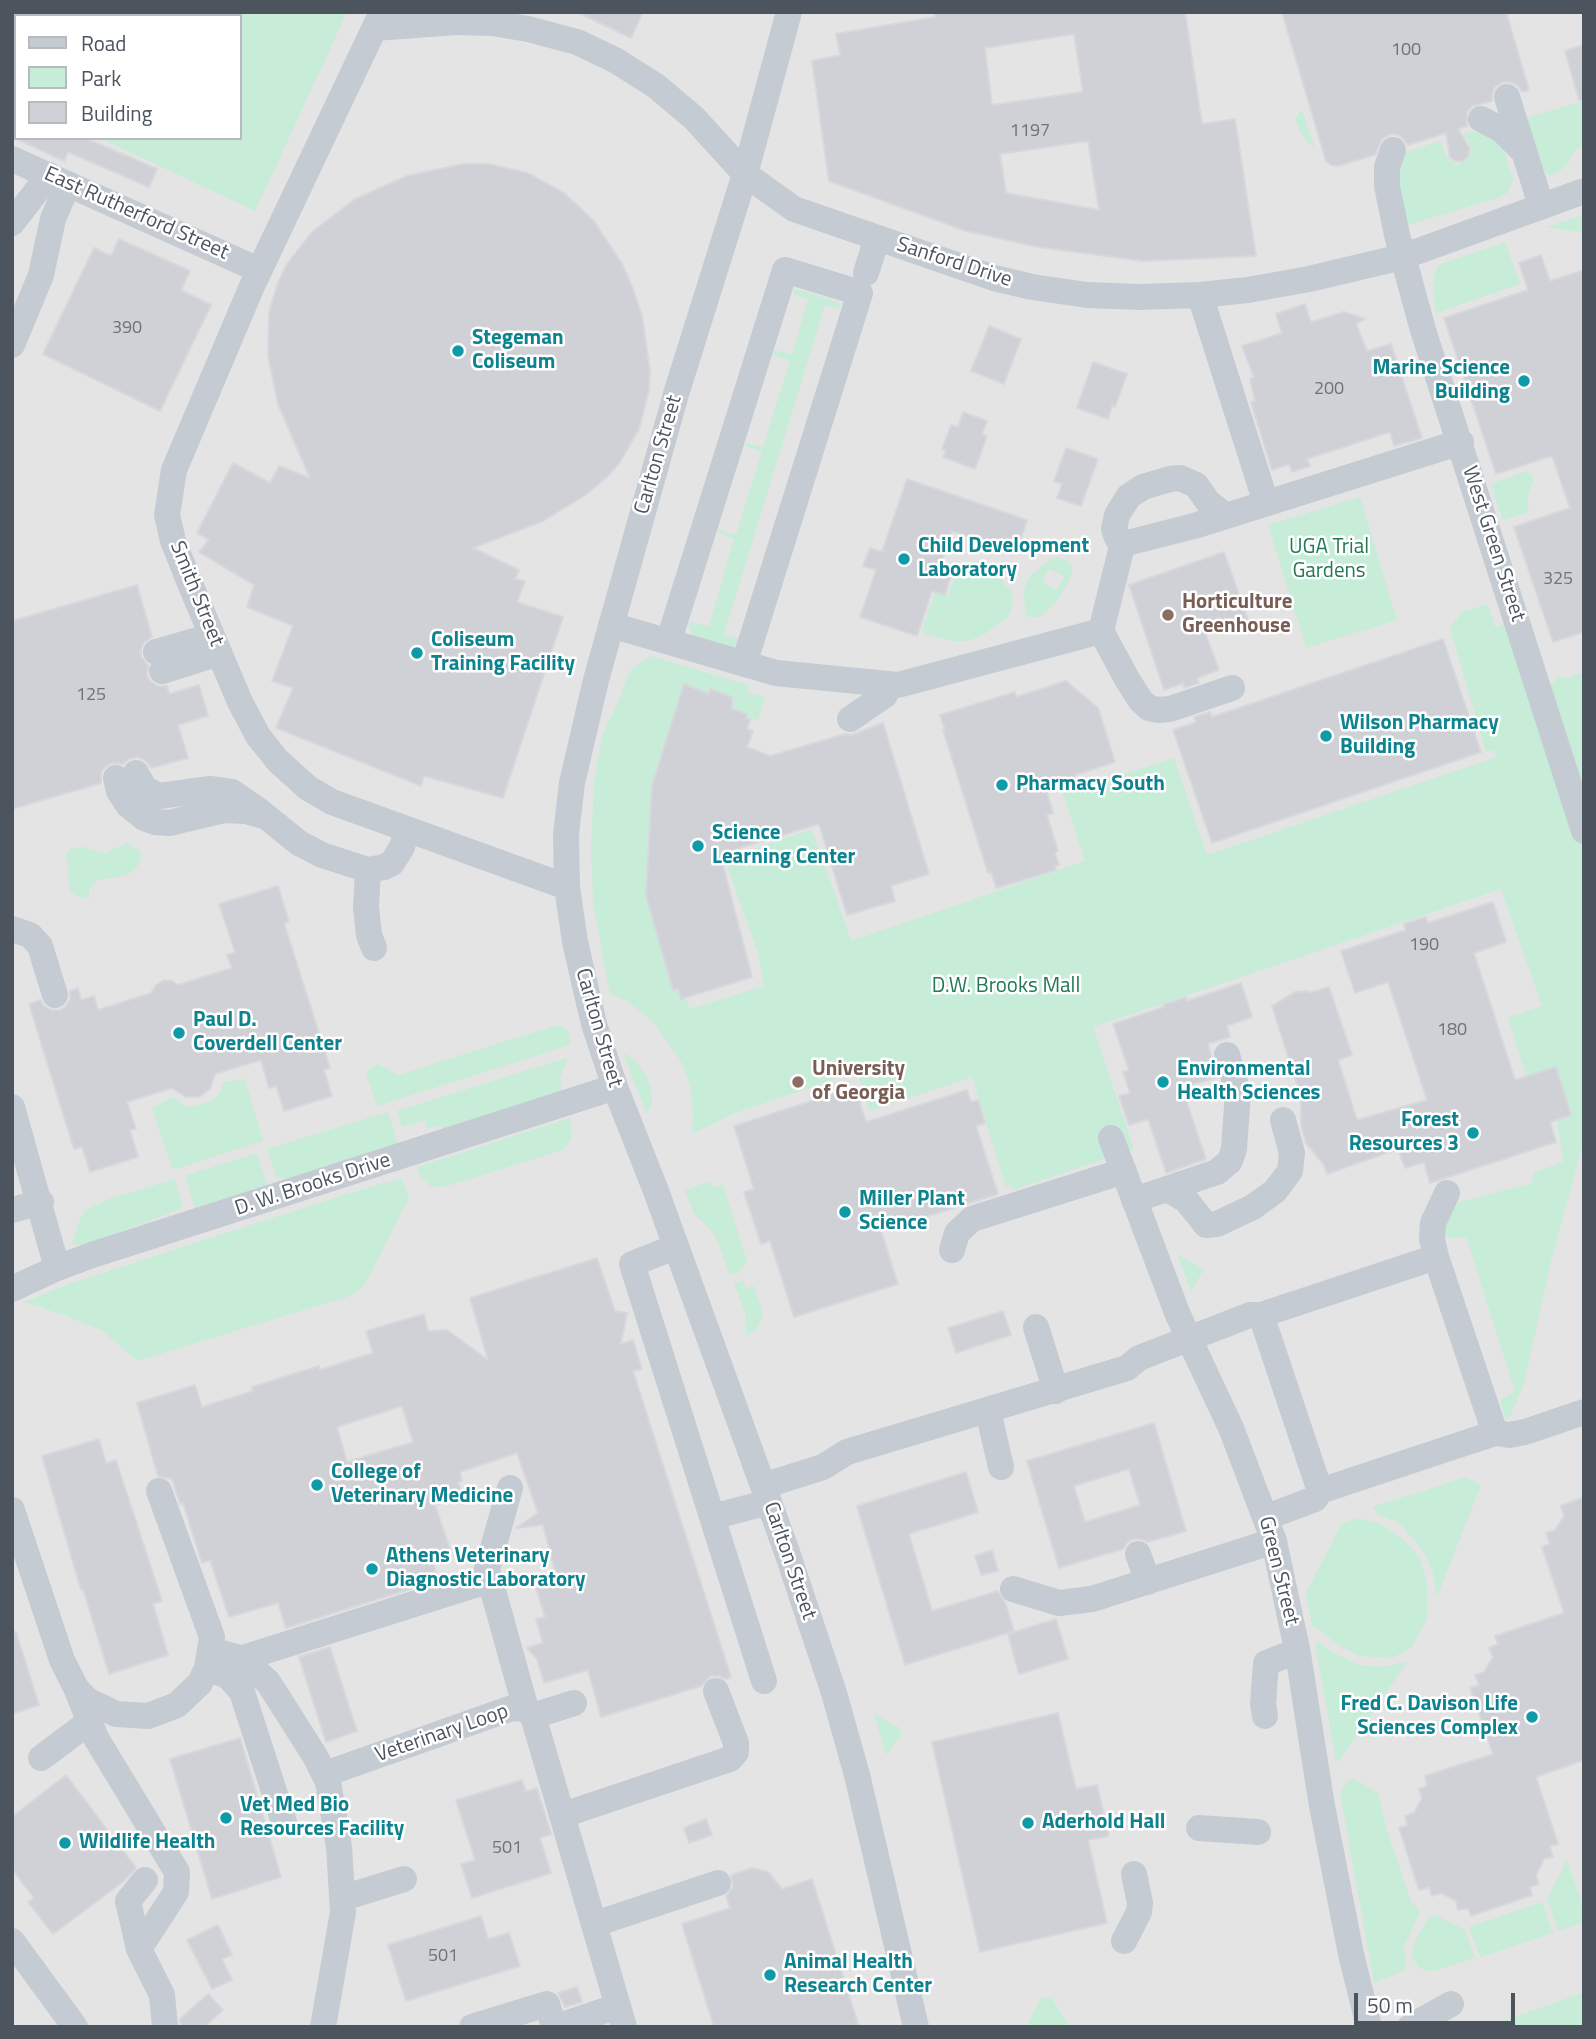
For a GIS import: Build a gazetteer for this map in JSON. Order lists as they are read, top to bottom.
{
  "streets": {
    "street": [
      "East Rutherford Street",
      "Sanford Drive",
      "Carlton Street",
      "West Green Street",
      "Smith Street",
      "D. W. Brooks Drive",
      "Green Street",
      "Veterinary Loop"
    ]
  },
  "crossings": [
    ["East Rutherford Street", "Smith Street"],
    ["Sanford Drive", "Carlton Street"],
    ["Sanford Drive", "West Green Street"],
    ["Sanford Drive", "Smith Street"],
    ["Carlton Street", "Smith Street"],
    ["Carlton Street", "D. W. Brooks Drive"]
  ],
  "parks": ["UGA Trial Gardens", "D.W. Brooks Mall"],
  "places": [
    "Stegeman Coliseum",
    "Marine Science Building",
    "Child Development Laboratory",
    "Horticulture Greenhouse",
    "Coliseum Training Facility",
    "Wilson Pharmacy Building",
    "Pharmacy South",
    "Science Learning Center",
    "Paul D. Coverdell Center",
    "University of Georgia",
    "Environmental Health Sciences",
    "Forest Resources 3",
    "Miller Plant Science",
    "College of Veterinary Medicine",
    "Athens Veterinary Diagnostic Laboratory",
    "Fred C. Davison Life Sciences Complex",
    "Vet Med Bio Resources Facility",
    "Aderhold Hall",
    "Wildlife Health",
    "Animal Health Research Center"
  ],
  "house_numbers": [
    "100",
    "1197",
    "390",
    "200",
    "325",
    "125",
    "190",
    "180",
    "501",
    "501"
  ],
  "legend": ["Road", "Park", "Building"],
  "scale_bar": "50 m"
}
